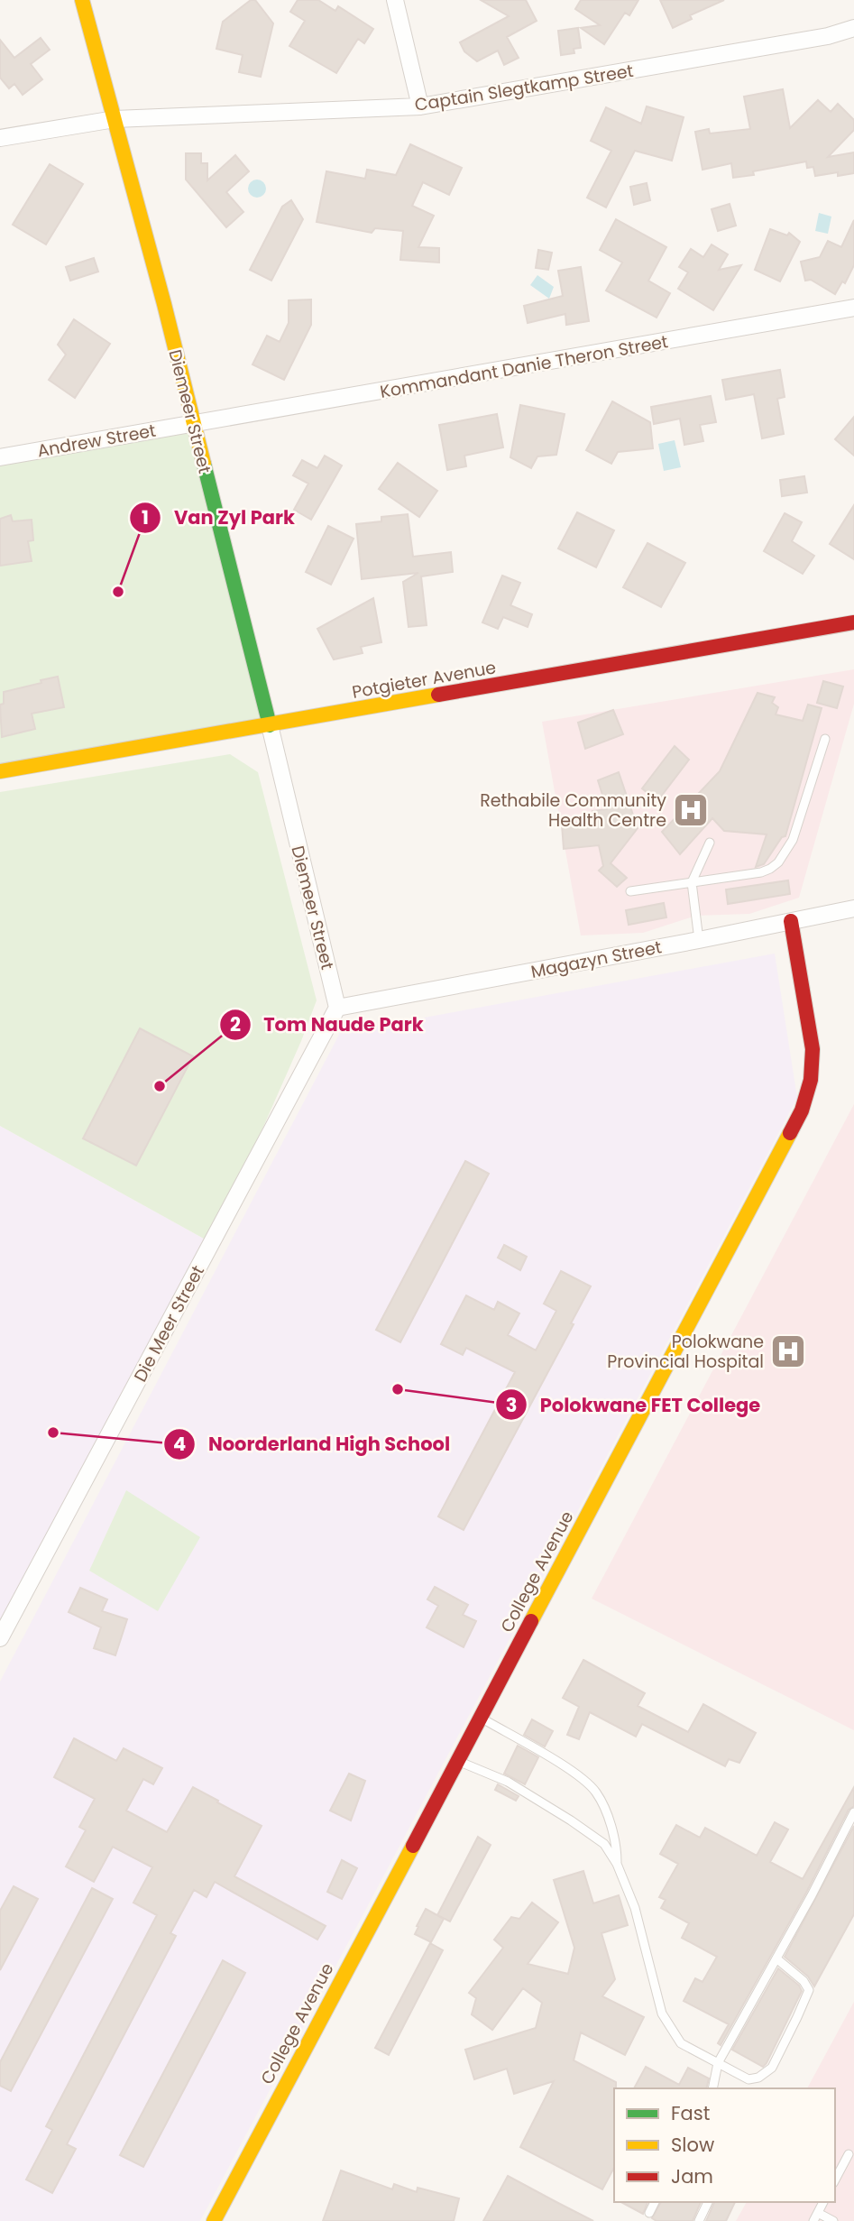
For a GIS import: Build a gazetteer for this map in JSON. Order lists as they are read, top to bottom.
{
  "streets": {
    "street": [
      "Captain Slegtkamp Street",
      "Kommandant Danie Theron Street",
      "Diemeer Street",
      "Andrew Street",
      "Potgieter Avenue",
      "Magazyn Street",
      "Die Meer Street",
      "College Avenue"
    ]
  },
  "crossings": [
    ["Captain Slegtkamp Street", "Diemeer Street"],
    ["Kommandant Danie Theron Street", "Diemeer Street"],
    ["Kommandant Danie Theron Street", "Andrew Street"],
    ["Diemeer Street", "Andrew Street"],
    ["Diemeer Street", "Potgieter Avenue"],
    ["Diemeer Street", "Magazyn Street"],
    ["Diemeer Street", "Die Meer Street"],
    ["Magazyn Street", "Die Meer Street"],
    ["Magazyn Street", "College Avenue"]
  ],
  "places": {
    "other": [
      "Van Zyl Park",
      "Tom Naude Park",
      "Polokwane FET College",
      "Noorderland High School"
    ],
    "hospital": ["Rethabile Community Health Centre", "Polokwane Provincial Hospital"]
  },
  "legend": ["Fast", "Slow", "Jam"]
}
